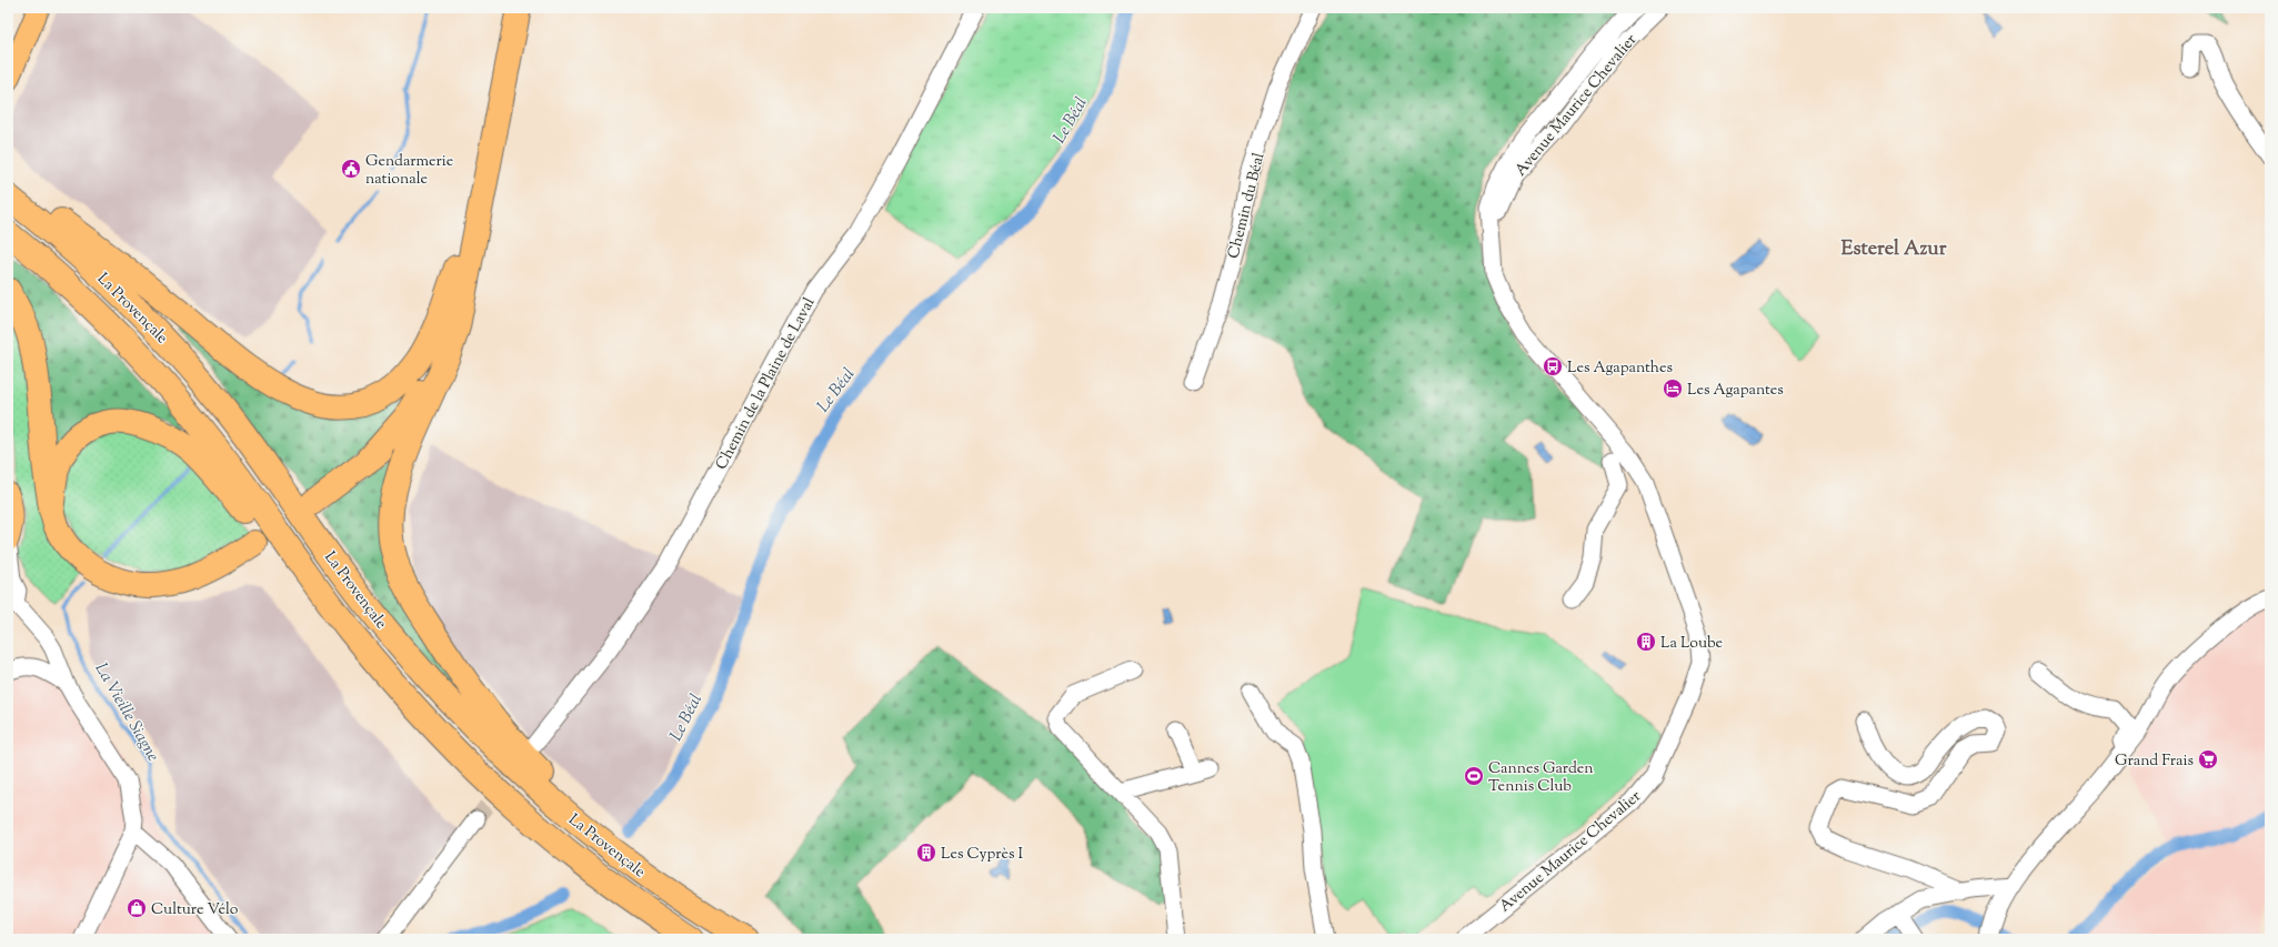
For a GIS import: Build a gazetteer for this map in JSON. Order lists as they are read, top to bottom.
{
  "streets": {
    "highway": ["La Provençale"],
    "street": ["Avenue Maurice Chevalier", "Chemin du Béal", "Chemin de la Plaine de Laval"]
  },
  "districts": ["Esterel Azur"],
  "water": ["Le Béal", "La Vieille Siagne"],
  "places": {
    "public building": ["Gendarmerie nationale"],
    "bus stop": ["Les Agapanthes"],
    "hotel": ["Les Agapantes"],
    "building": ["La Loube", "Les Cyprès I"],
    "supermarket": ["Grand Frais"],
    "sports": ["Cannes Garden Tennis Club"],
    "shop": ["Culture Vélo"]
  }
}
